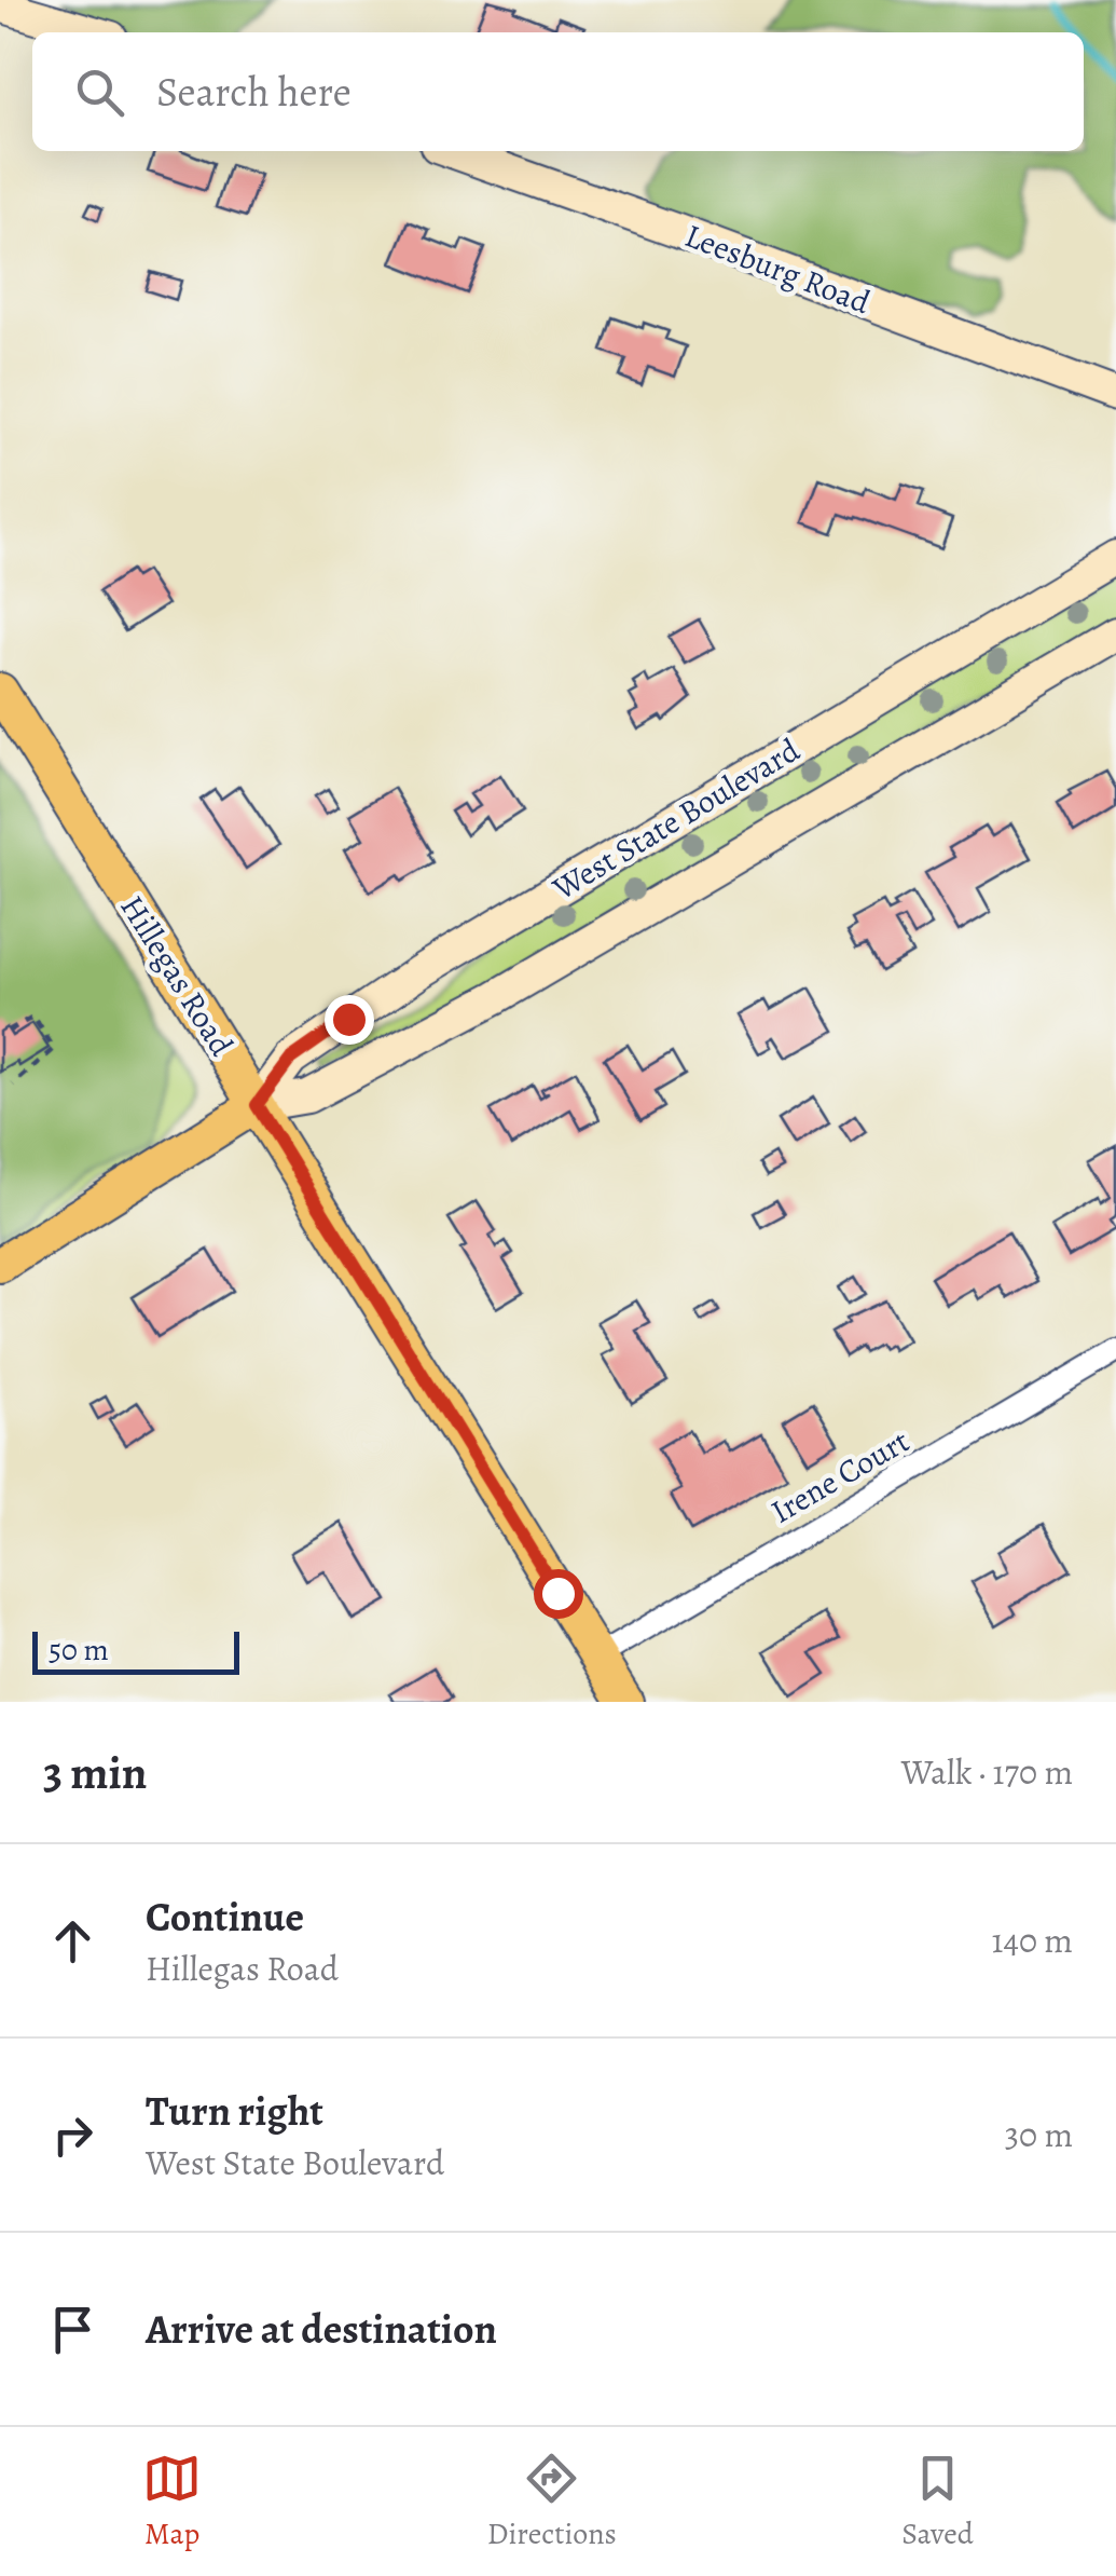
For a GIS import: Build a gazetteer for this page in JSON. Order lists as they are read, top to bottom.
{
  "streets": {
    "main road": ["Leesburg Road", "West State Boulevard", "Hillegas Road"],
    "street": ["Irene Court"]
  },
  "crossings": [
    ["West State Boulevard", "Hillegas Road"],
    ["Hillegas Road", "Irene Court"]
  ],
  "scale_bar": "50 m",
  "page": {
    "search": "Search here",
    "scale": "50 m",
    "heading": ["3 min", "Walk · 170 m"],
    "list": [
      ["Continue", "Hillegas Road", "140 m"],
      ["Turn right", "West State Boulevard", "30 m"],
      "Arrive at destination"
    ],
    "nav": ["Map", "Directions", "Saved"]
  }
}
